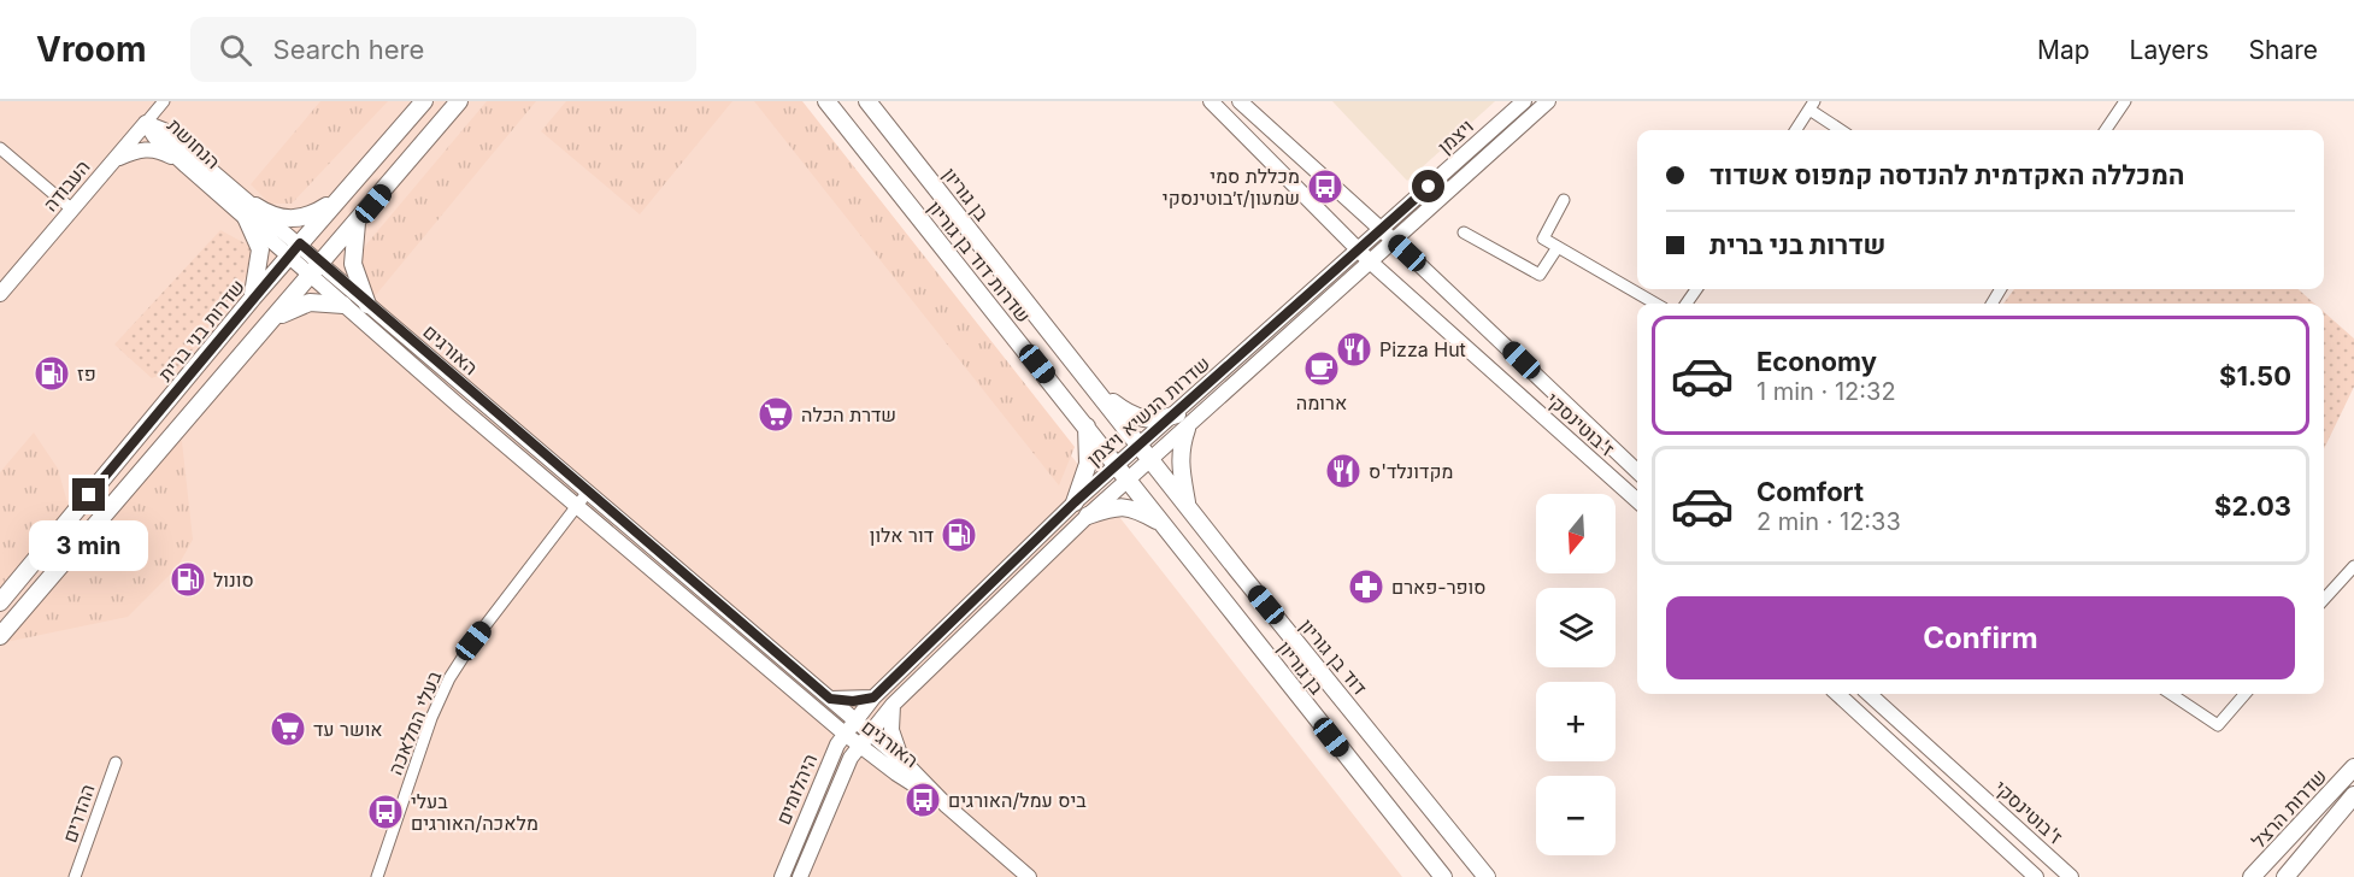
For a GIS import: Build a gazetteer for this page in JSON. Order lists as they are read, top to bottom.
{
  "streets": {
    "main road": [
      "בן גוריון",
      "שדרות דוד בן גוריון",
      "שדרות בני ברית",
      "דוד בן גוריון",
      "שדרות הרצל"
    ],
    "street": [
      "ויצמן",
      "הנחושת",
      "העבודה",
      "האורגים",
      "שדרות הנשיא ויצמן",
      "ז'בוטינסקי",
      "בעלי המלאכה",
      "היהלומים",
      "ההדרים"
    ]
  },
  "crossings": [
    ["ויצמן", "שדרות הנשיא ויצמן"],
    ["ויצמן", "ז'בוטינסקי"],
    ["הנחושת", "העבודה"],
    ["הנחושת", "שדרות בני ברית"],
    ["הנחושת", "האורגים"],
    ["בן גוריון", "שדרות דוד בן גוריון"],
    ["בן גוריון", "שדרות הנשיא ויצמן"],
    ["שדרות דוד בן גוריון", "שדרות הנשיא ויצמן"],
    ["שדרות בני ברית", "האורגים"],
    ["האורגים", "שדרות הנשיא ויצמן"],
    ["האורגים", "בעלי המלאכה"],
    ["האורגים", "היהלומים"],
    ["שדרות הנשיא ויצמן", "ז'בוטינסקי"],
    ["שדרות הנשיא ויצמן", "דוד בן גוריון"],
    ["שדרות הנשיא ויצמן", "היהלומים"]
  ],
  "places": {
    "bus stop": ["מכללת סמי שמעון/ז׳בוטינסקי", "ביס עמל/האורגים", "בעלי מלאכה/האורגים"],
    "restaurant": ["Pizza Hut", "מקדונלד'ס"],
    "cafe": ["ארומה"],
    "fuel station": ["פז", "דור אלון", "סונול"],
    "supermarket": ["שדרת הכלה", "אושר עד"],
    "pharmacy": ["סופר-פארם"]
  },
  "north": "bottom",
  "page": {
    "header": "Vroom",
    "search": "Search here",
    "nav": ["Map", "Layers", "Share"],
    "banner": ["המכללה האקדמית להנדסה קמפוס אשדוד", "שדרות בני ברית"],
    "list": [
      {
        "name": "Economy",
        "note": "1 min · 12:32",
        "value": "$1.50"
      },
      {
        "name": "Comfort",
        "note": "2 min · 12:33",
        "value": "$2.03"
      }
    ],
    "map_buttons": ["+", "−"],
    "bubble": "3 min",
    "buttons": "Confirm"
  }
}
